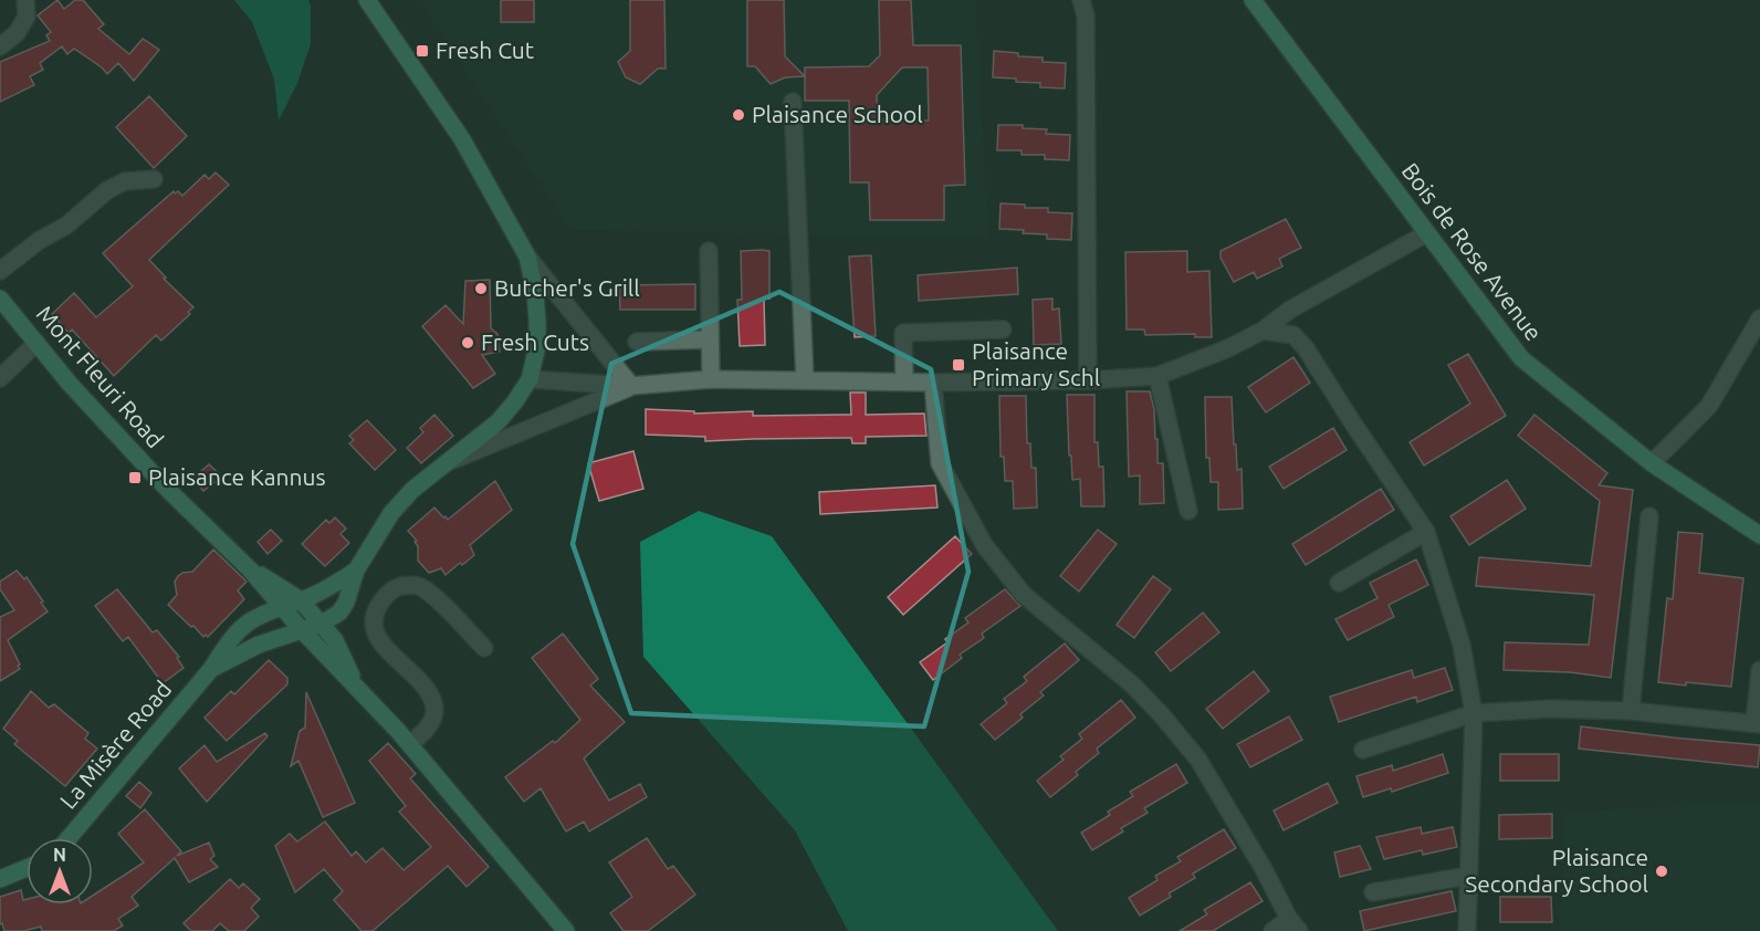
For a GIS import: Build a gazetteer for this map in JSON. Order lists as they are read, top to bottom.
{
  "streets": {
    "main road": ["Bois de Rose Avenue", "Mont Fleuri Road", "La Misère Road"]
  },
  "crossings": [
    ["Mont Fleuri Road", "La Misère Road"]
  ],
  "places": {
    "transit": ["Fresh Cut", "Plaisance Primary Schl", "Plaisance Kannus"],
    "other": [
      "Plaisance School",
      "Butcher's Grill",
      "Fresh Cuts",
      "Plaisance Secondary School"
    ]
  },
  "north": "top"
}
